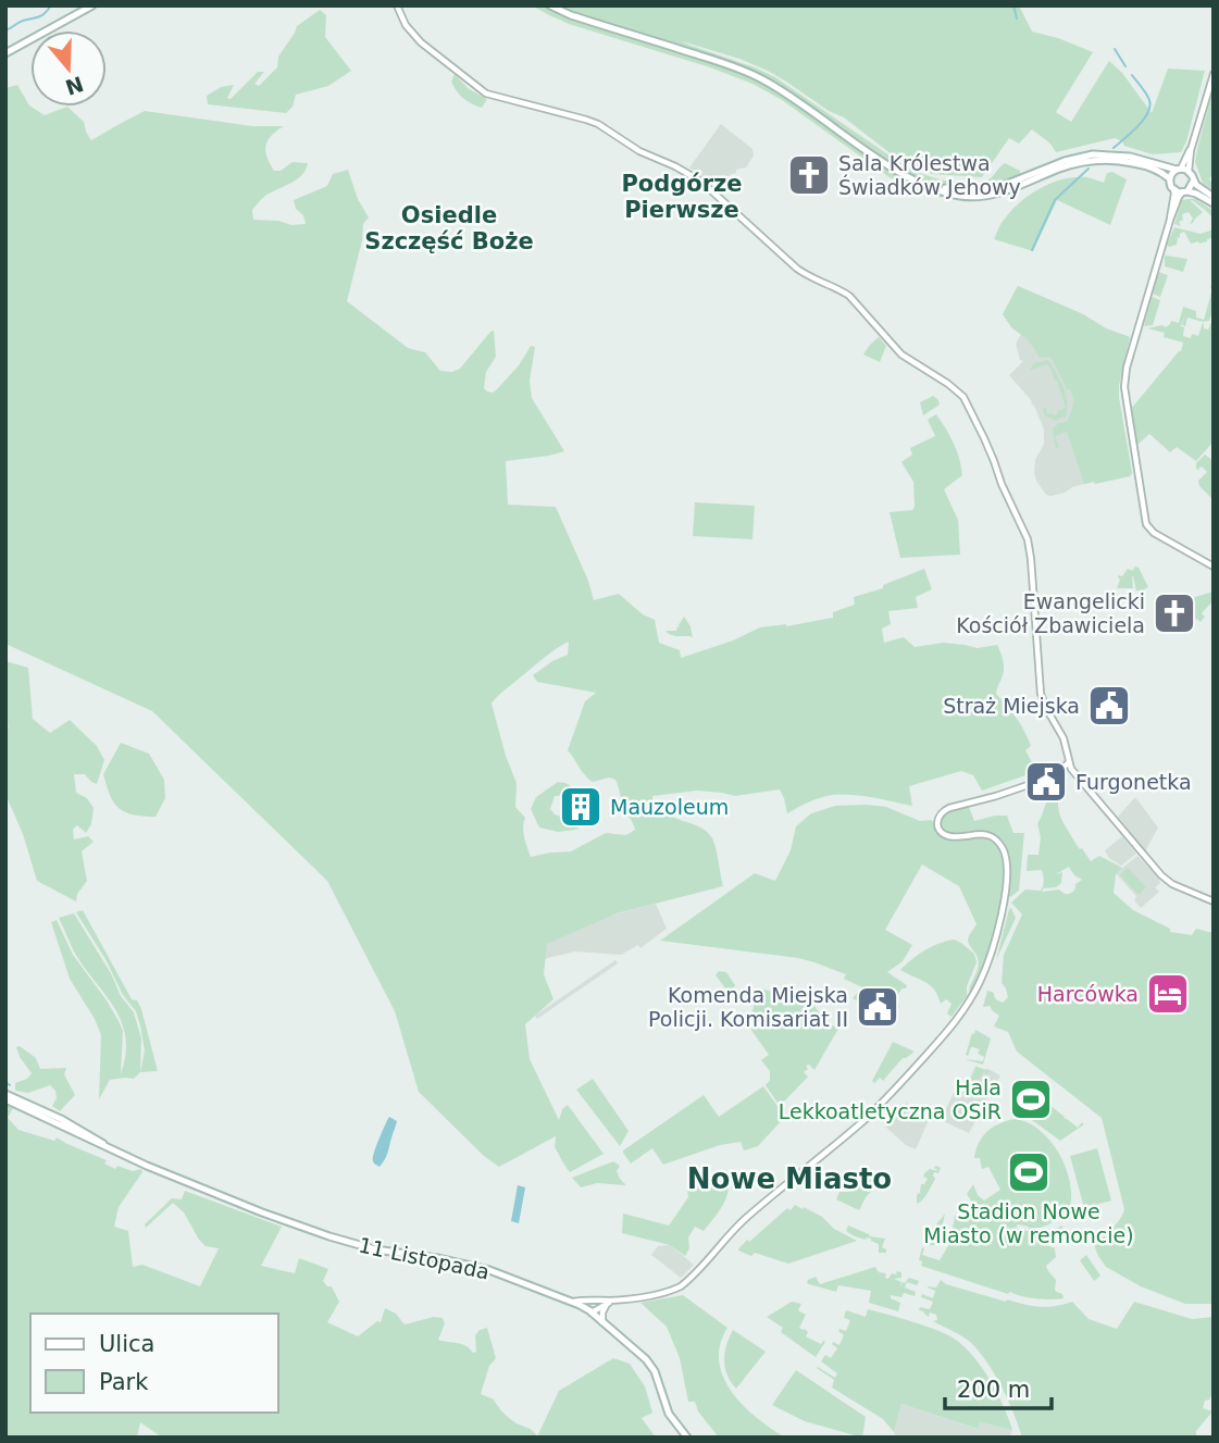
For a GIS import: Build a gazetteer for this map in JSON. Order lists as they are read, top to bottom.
{
  "streets": {
    "main road": ["11 Listopada"]
  },
  "districts": ["Podgórze Pierwsze", "Osiedle Szczęść Boże", "Nowe Miasto"],
  "places": {
    "church": ["Sala Królestwa Świadków Jehowy", "Ewangelicki Kościół Zbawiciela"],
    "public building": ["Straż Miejska", "Furgonetka", "Komenda Miejska Policji. Komisariat II"],
    "building": ["Mauzoleum"],
    "hotel": ["Harcówka"],
    "sports": ["Hala Lekkoatletyczna OSiR", "Stadion Nowe Miasto (w remoncie)"]
  },
  "legend": ["Ulica", "Park"],
  "scale_bar": "200 m",
  "north": "bottom"
}
